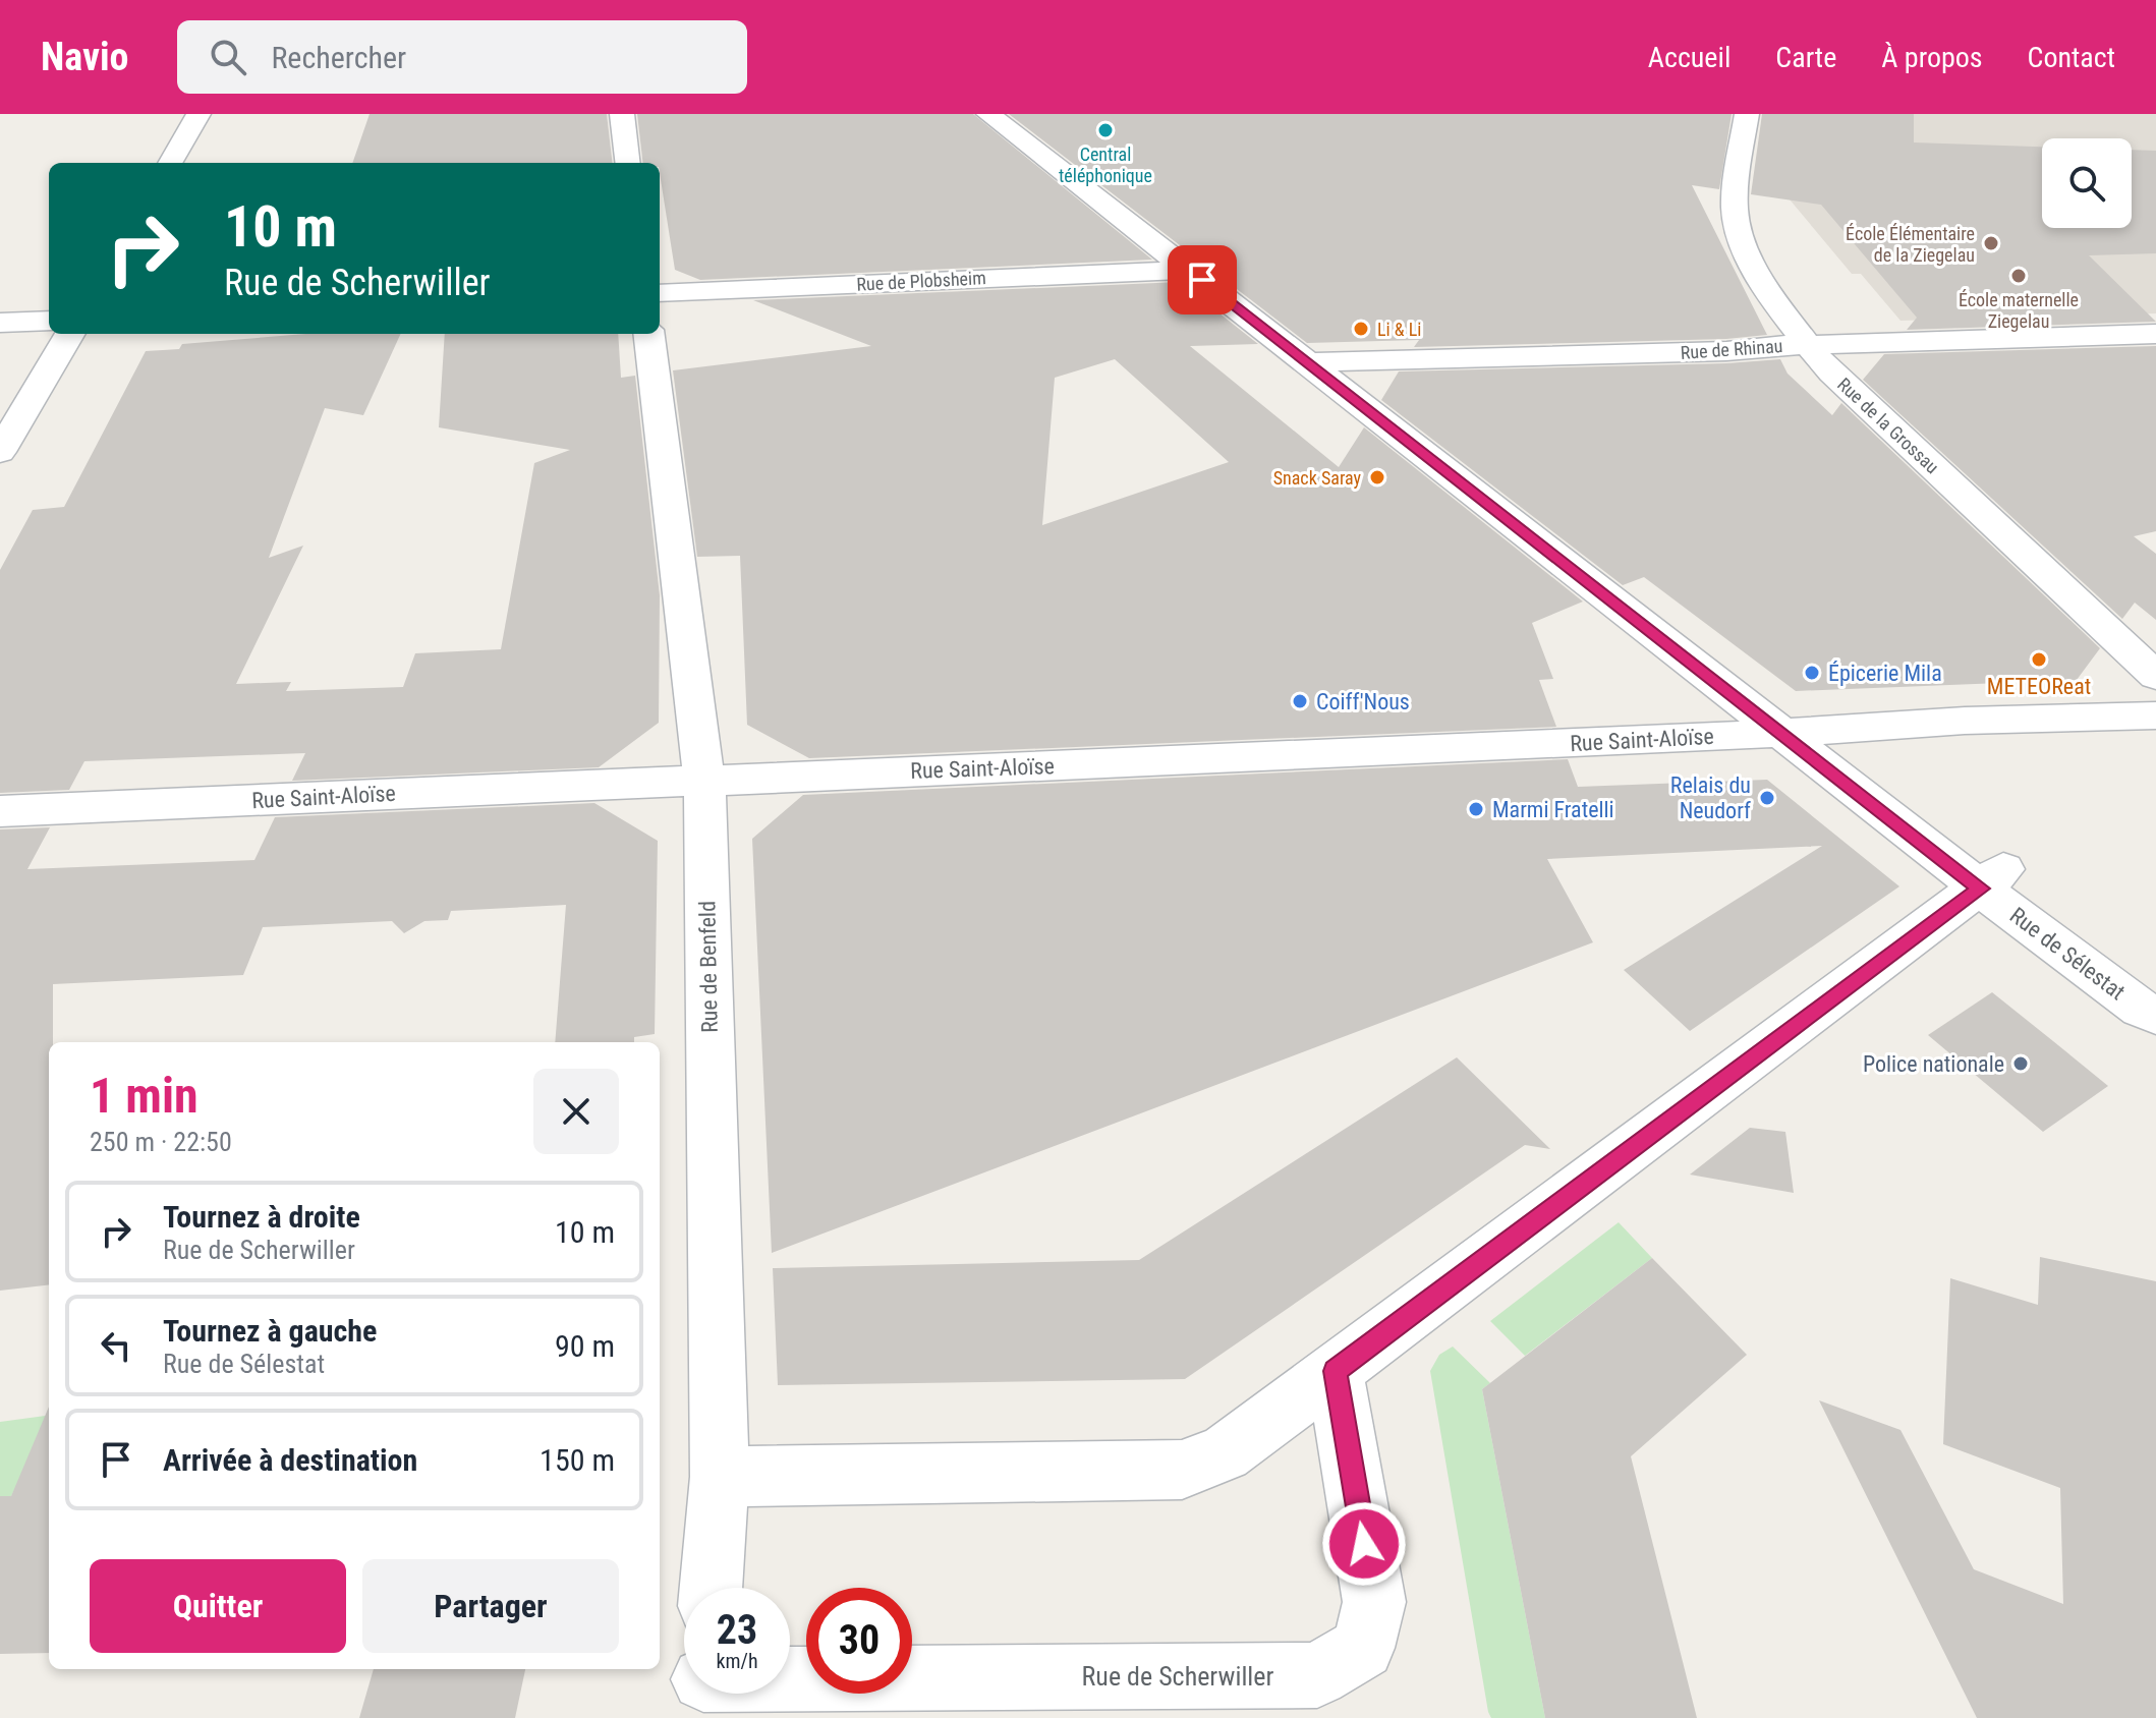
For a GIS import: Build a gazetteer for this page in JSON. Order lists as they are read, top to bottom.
{
  "streets": {
    "street": [
      "Rue de Plobsheim",
      "Rue de Rhinau",
      "Rue de la Grossau",
      "Rue Saint-Aloïse",
      "Rue de Sélestat",
      "Rue de Benfeld",
      "Rue de Scherwiller"
    ]
  },
  "crossings": [
    ["Rue de Plobsheim", "Rue de Sélestat"],
    ["Rue de Rhinau", "Rue de la Grossau"],
    ["Rue de Rhinau", "Rue de Sélestat"],
    ["Rue Saint-Aloïse", "Rue de Sélestat"],
    ["Rue Saint-Aloïse", "Rue de Benfeld"]
  ],
  "places": [
    "Central téléphonique",
    "École Élémentaire de la Ziegelau",
    "École maternelle Ziegelau",
    "Li & Li",
    "Snack Saray",
    "METEOReat",
    "Épicerie Mila",
    "Coiff'Nous",
    "Relais du Neudorf",
    "Marmi Fratelli",
    "Police nationale"
  ],
  "page": {
    "header": "Navio",
    "search": "Rechercher",
    "nav": [
      "Accueil",
      "Carte",
      "À propos",
      "Contact"
    ],
    "turn": ["10 m", "Rue de Scherwiller"],
    "heading": ["1 min", "250 m · 22:50"],
    "list": [
      {
        "name": "Tournez à droite",
        "note": "Rue de Scherwiller",
        "value": "10 m"
      },
      {
        "name": "Tournez à gauche",
        "note": "Rue de Sélestat",
        "value": "90 m"
      },
      {
        "name": "Arrivée à destination",
        "value": "150 m"
      }
    ],
    "buttons": ["Quitter", "Partager"],
    "speed": "23 km/h",
    "limit": "30"
  }
}
